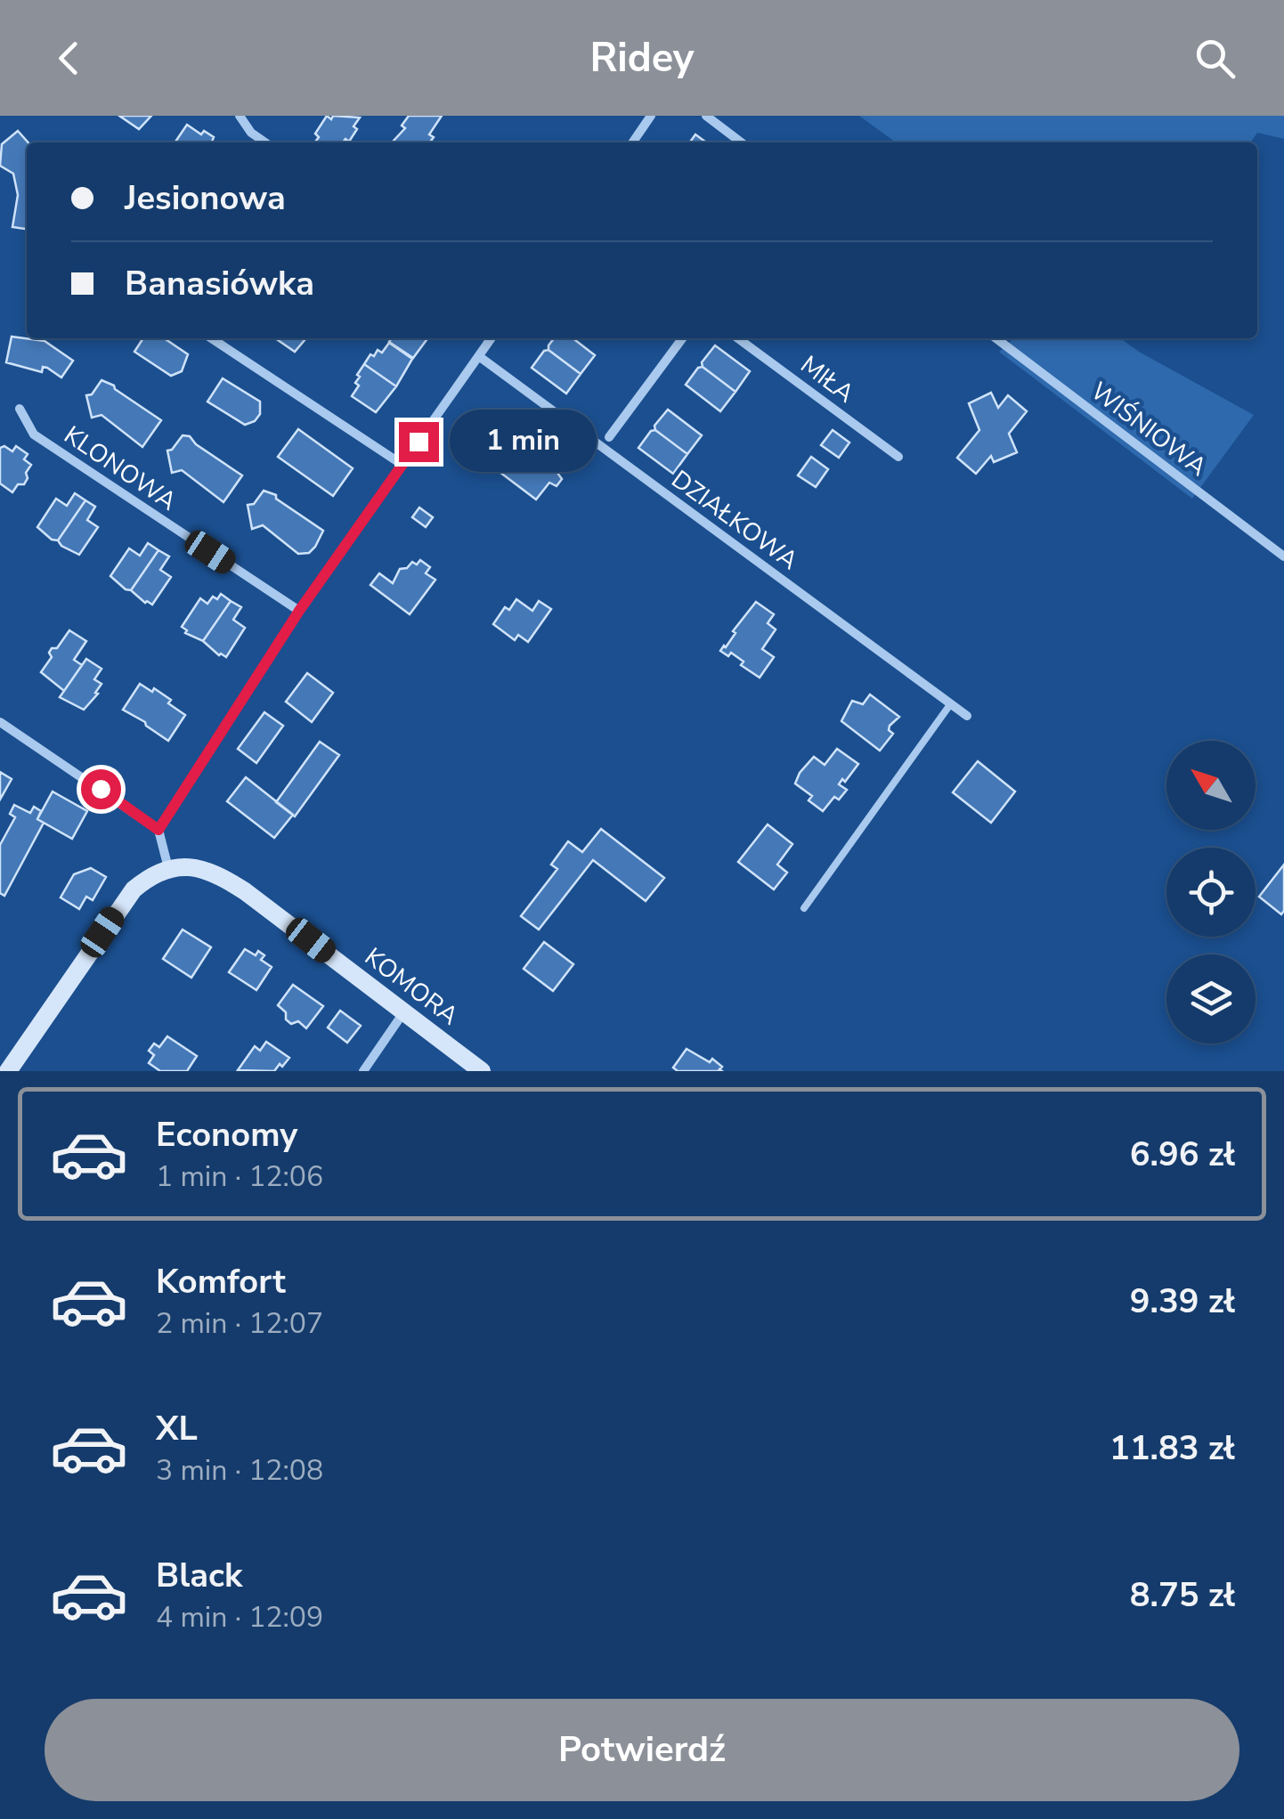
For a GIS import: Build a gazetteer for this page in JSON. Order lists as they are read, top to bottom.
{
  "streets": {
    "street": [
      "MIŁA",
      "WIŚNIOWA",
      "KLONOWA",
      "DZIAŁKOWA",
      "KOMORA"
    ]
  },
  "north": "top left",
  "page": {
    "header": "Ridey",
    "banner": ["Jesionowa", "Banasiówka"],
    "bubble": "1 min",
    "list": [
      {
        "name": "Economy",
        "note": "1 min · 12:06",
        "value": "6.96 zł"
      },
      {
        "name": "Komfort",
        "note": "2 min · 12:07",
        "value": "9.39 zł"
      },
      {
        "name": "XL",
        "note": "3 min · 12:08",
        "value": "11.83 zł"
      },
      {
        "name": "Black",
        "note": "4 min · 12:09",
        "value": "8.75 zł"
      }
    ],
    "buttons": "Potwierdź"
  }
}
